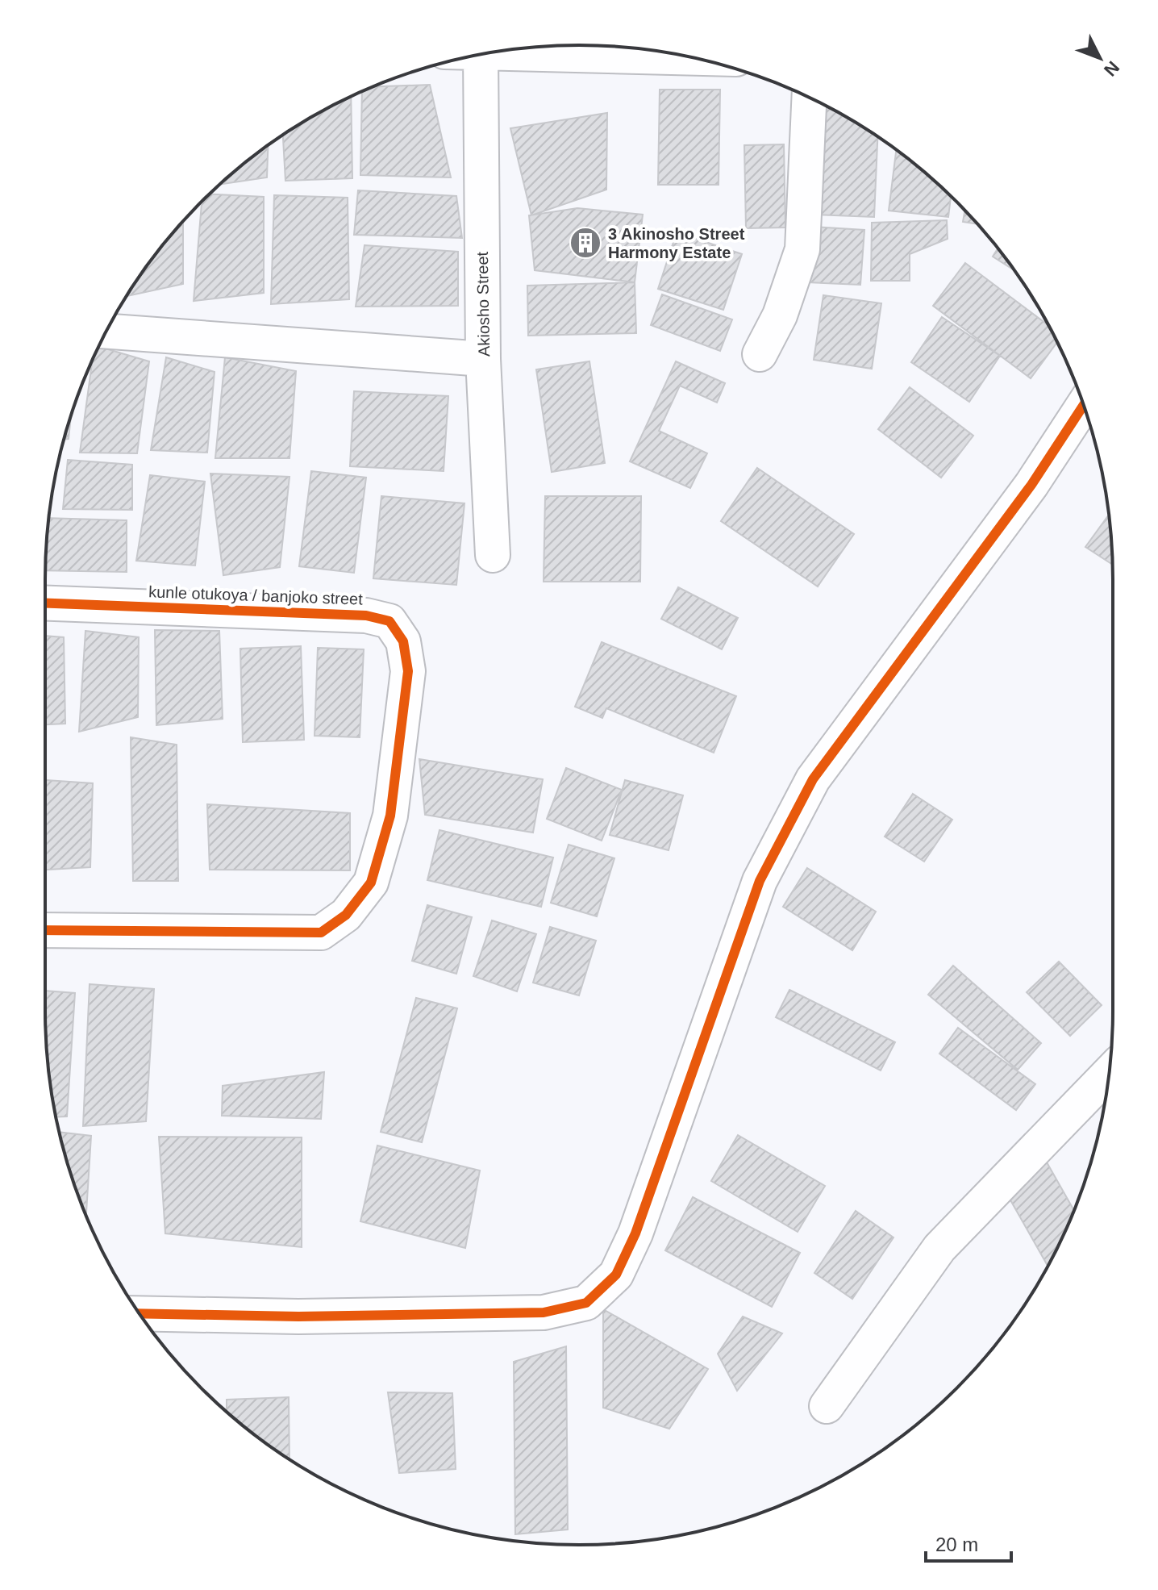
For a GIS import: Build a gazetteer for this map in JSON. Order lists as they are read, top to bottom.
{
  "streets": {
    "street": ["Akiosho Street", "kunle otukoya / banjoko street"]
  },
  "places": {
    "building": ["3 Akinosho Street Harmony Estate"]
  },
  "scale_bar": "20 m",
  "north": "bottom right"
}
